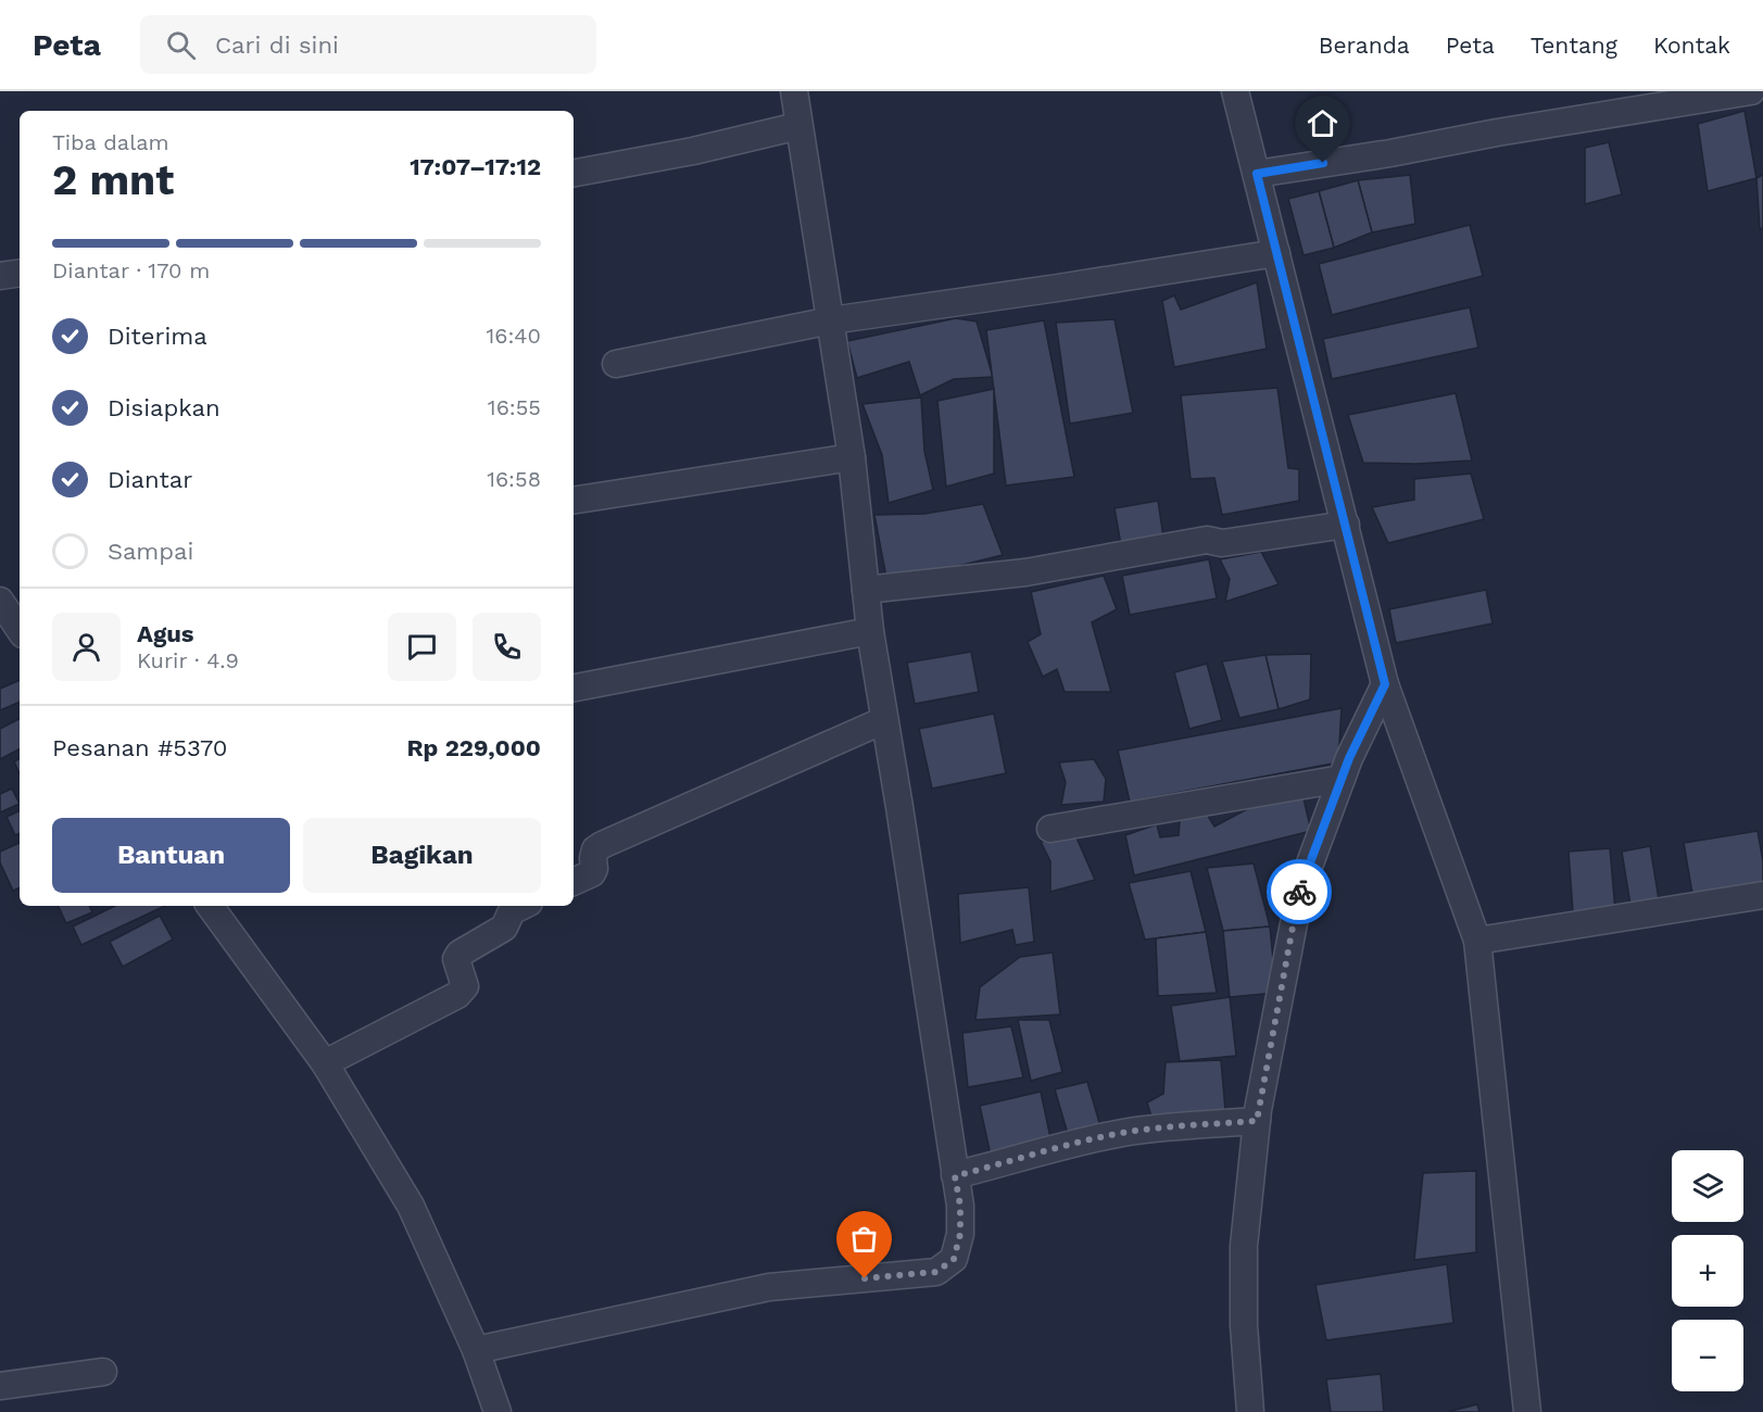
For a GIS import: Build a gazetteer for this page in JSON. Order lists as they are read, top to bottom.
{
  "page": {
    "header": "Peta",
    "search": "Cari di sini",
    "nav": [
      "Beranda",
      "Peta",
      "Tentang",
      "Kontak"
    ],
    "heading": ["2 mnt", "Tiba dalam", "17:07–17:12"],
    "panel": [
      "Agus",
      "Kurir · 4.9",
      "Pesanan #5370",
      "Rp 229,000"
    ],
    "bar": "Diantar · 170 m",
    "list": [
      ["Diterima", "16:40"],
      ["Disiapkan", "16:55"],
      ["Diantar", "16:58"],
      "Sampai"
    ],
    "buttons": ["Bantuan", "Bagikan"],
    "map_buttons": ["+", "−"]
  }
}
